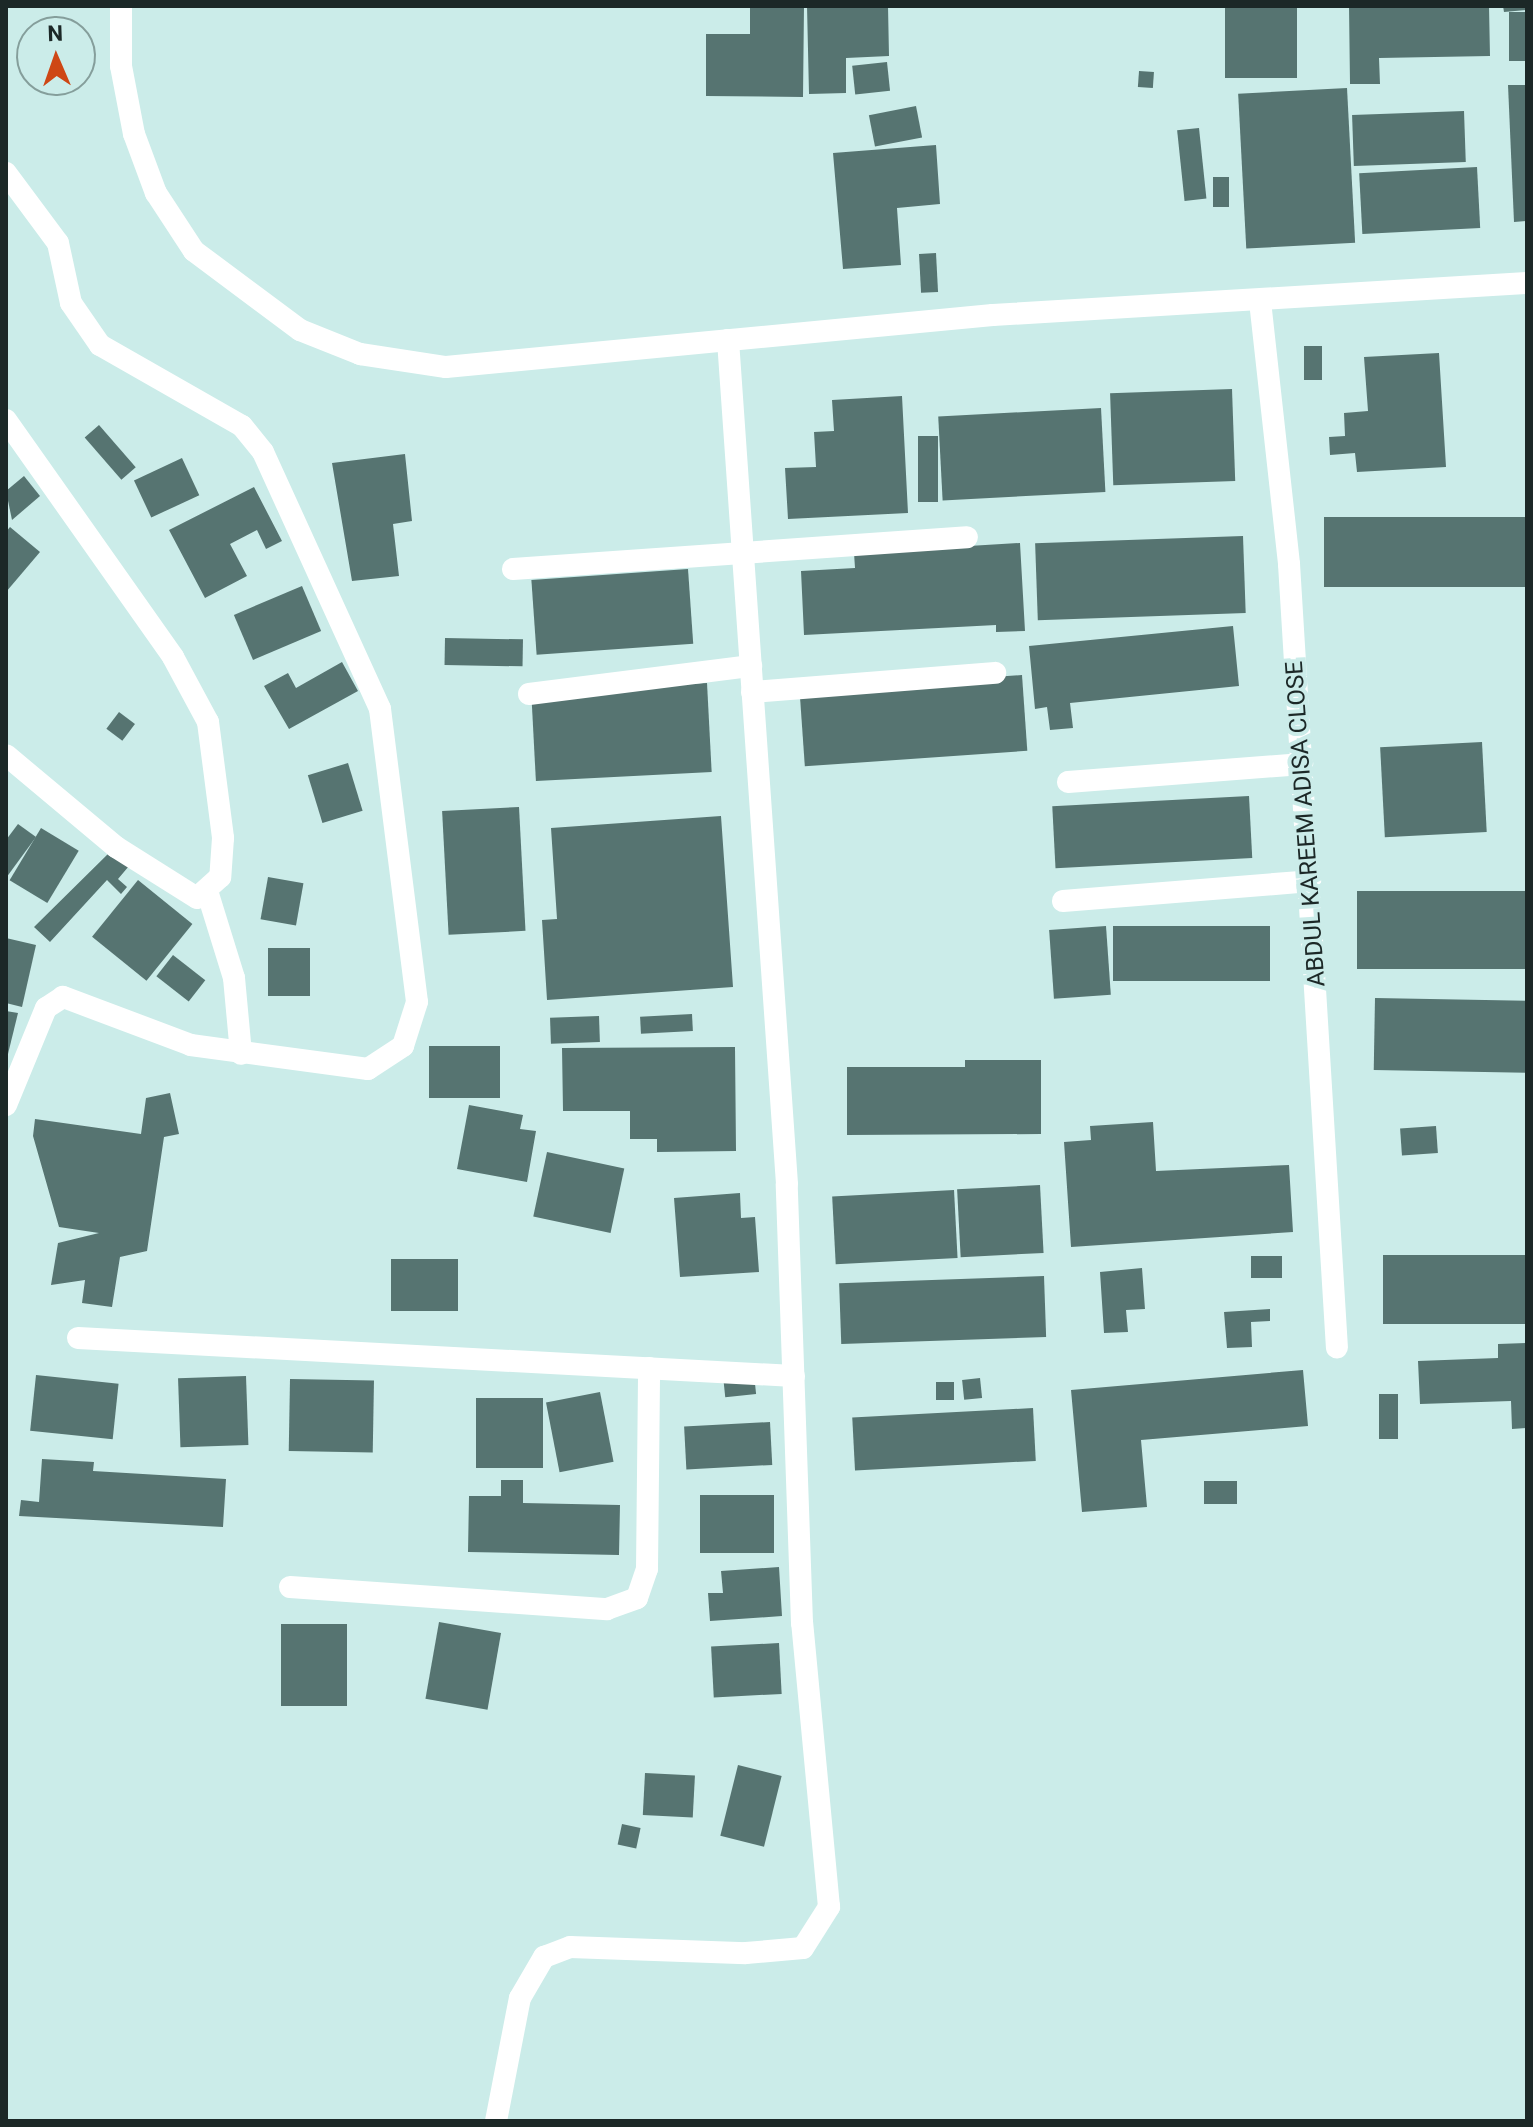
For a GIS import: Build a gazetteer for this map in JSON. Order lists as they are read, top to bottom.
{
  "streets": {
    "street": ["ABDUL KAREEM ADISA CLOSE"]
  },
  "north": "top"
}
